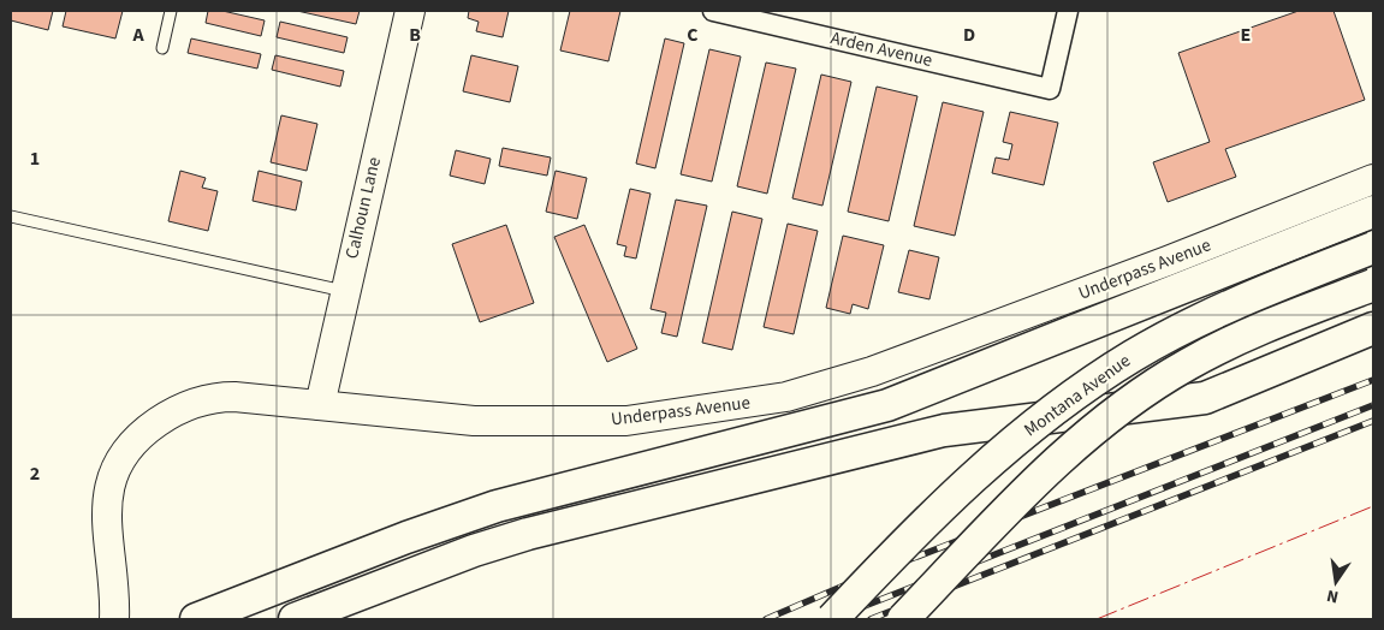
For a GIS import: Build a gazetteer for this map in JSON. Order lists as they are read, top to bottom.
{
  "streets": {
    "main road": ["Calhoun Lane", "Underpass Avenue", "Montana Avenue"],
    "street": ["Arden Avenue"]
  },
  "crossings": [
    ["Calhoun Lane", "Underpass Avenue"]
  ],
  "north": "bottom",
  "grid": {
    "columns": [
      "A",
      "B",
      "C",
      "D",
      "E"
    ],
    "rows": ["1", "2"]
  }
}
